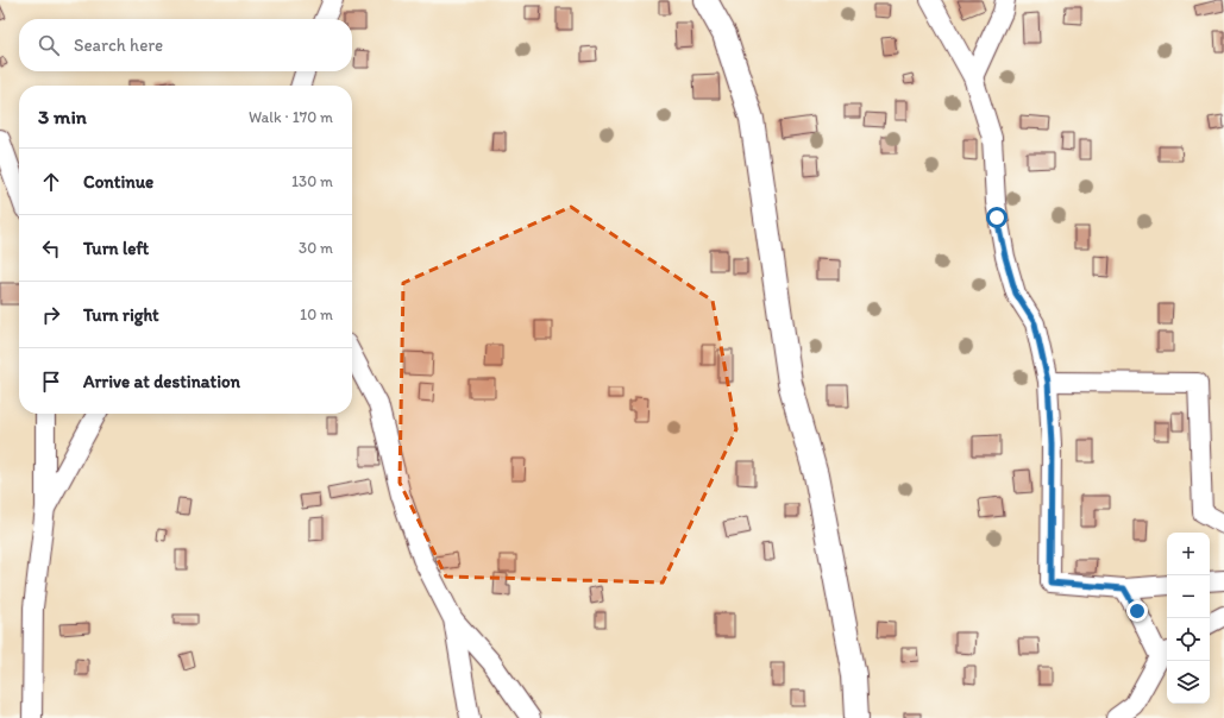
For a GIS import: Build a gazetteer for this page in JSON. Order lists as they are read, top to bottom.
{
  "page": {
    "search": "Search here",
    "heading": ["3 min", "Walk · 170 m"],
    "list": [
      ["Continue", "130 m"],
      ["Turn left", "30 m"],
      ["Turn right", "10 m"],
      "Arrive at destination"
    ],
    "map_buttons": ["+", "−"]
  }
}
